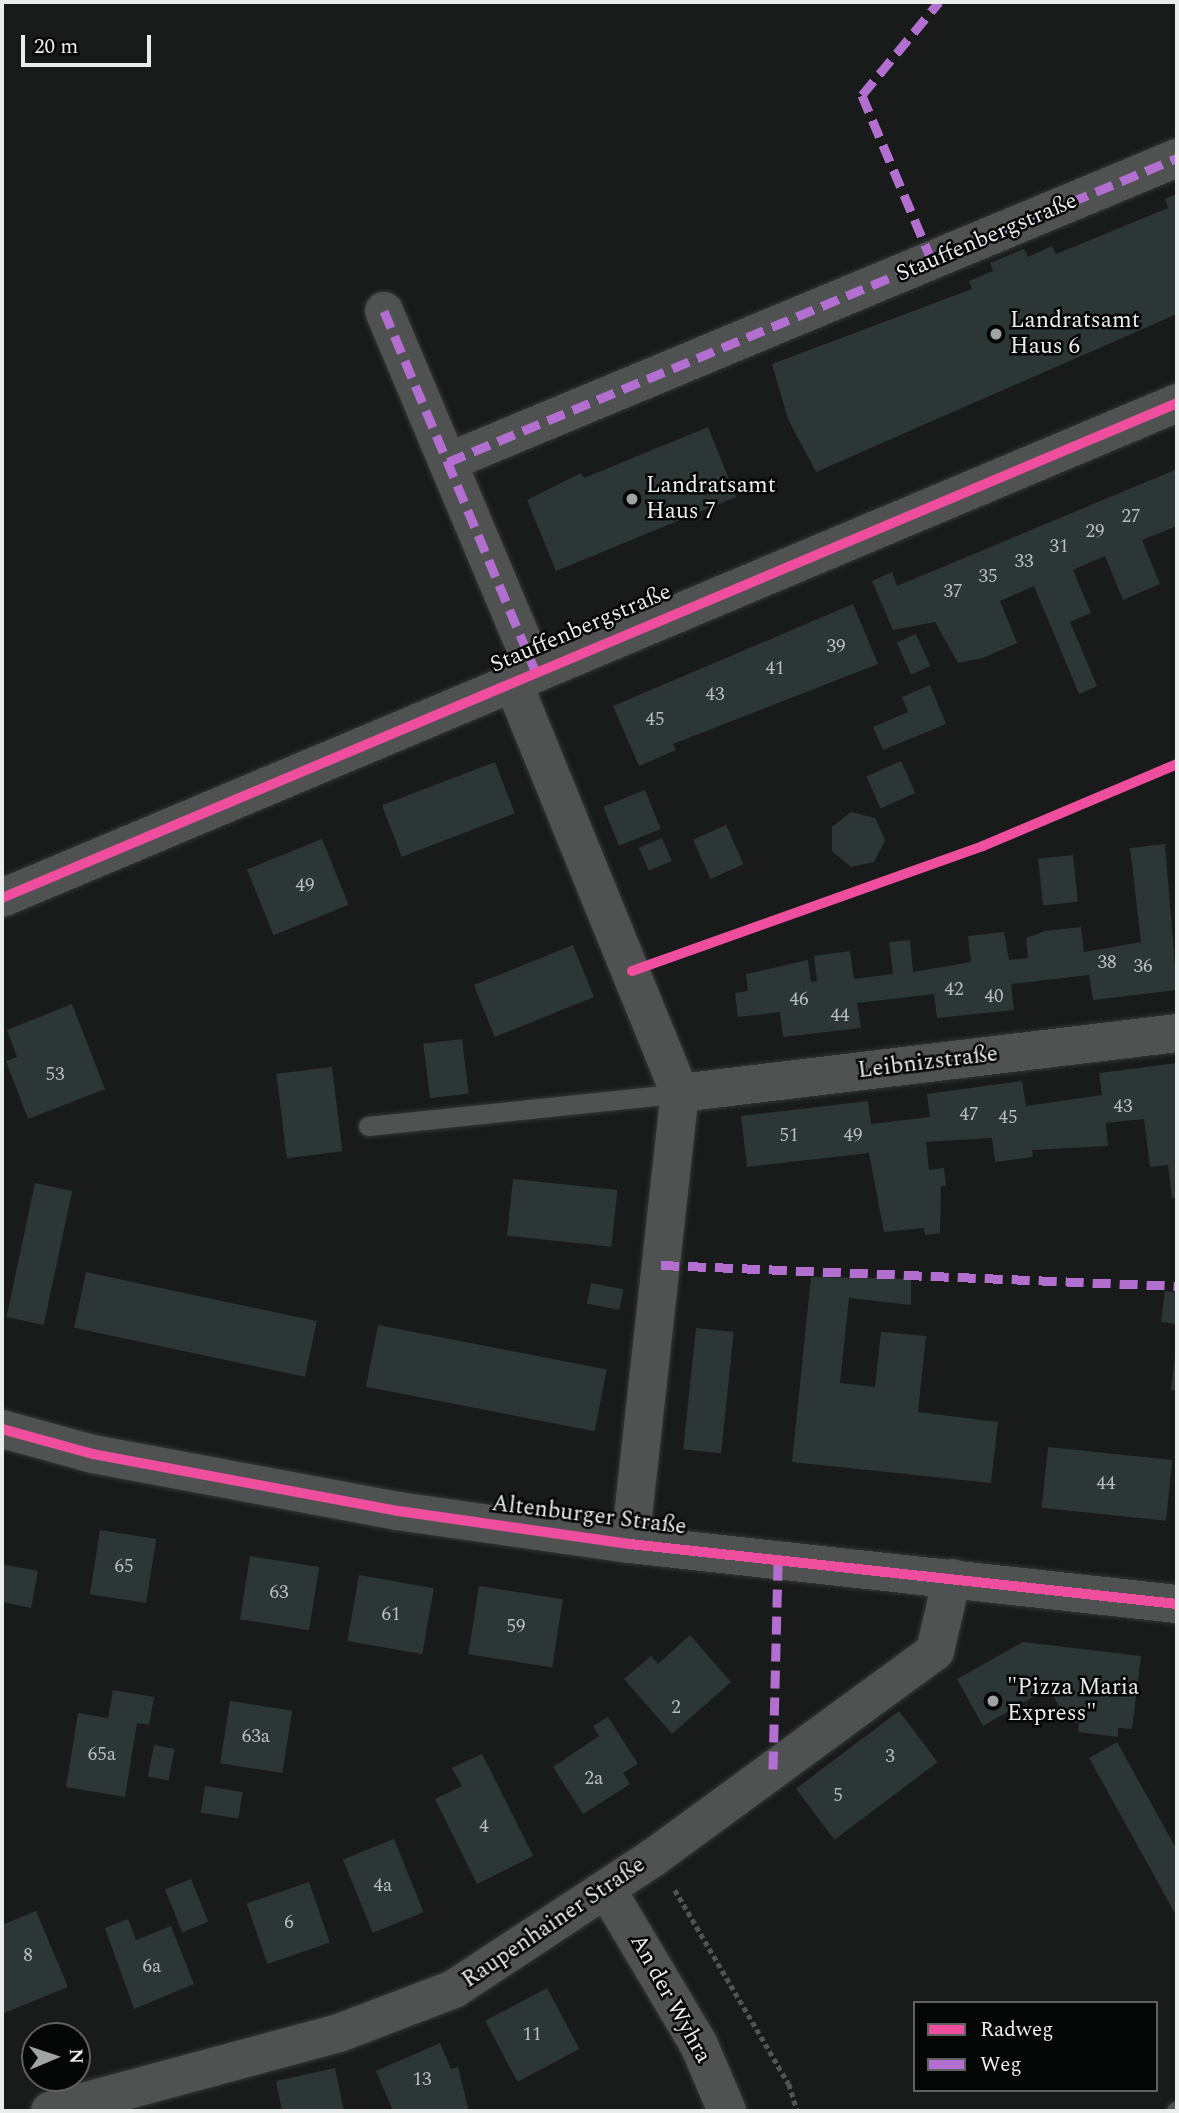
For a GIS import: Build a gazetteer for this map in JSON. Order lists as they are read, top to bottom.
{
  "streets": {
    "street": [
      "Stauffenbergstraße",
      "Leibnizstraße",
      "Altenburger Straße",
      "Raupenhainer Straße",
      "An der Wyhra"
    ]
  },
  "crossings": [
    ["Altenburger Straße", "Raupenhainer Straße"],
    ["Raupenhainer Straße", "An der Wyhra"]
  ],
  "places": ["Landratsamt Haus 6", "Landratsamt Haus 7", "\"Pizza Maria Express\""],
  "house_numbers": [
    "27",
    "29",
    "31",
    "33",
    "35",
    "37",
    "39",
    "41",
    "43",
    "45",
    "49",
    "38",
    "36",
    "42",
    "40",
    "46",
    "44",
    "53",
    "43",
    "47",
    "45",
    "51",
    "49",
    "44",
    "65",
    "63",
    "61",
    "59",
    "2",
    "63a",
    "65a",
    "3",
    "2a",
    "5",
    "4",
    "4a",
    "6",
    "8",
    "6a",
    "11",
    "13"
  ],
  "legend": ["Radweg", "Weg"],
  "scale_bar": "20 m",
  "north": "right"
}
